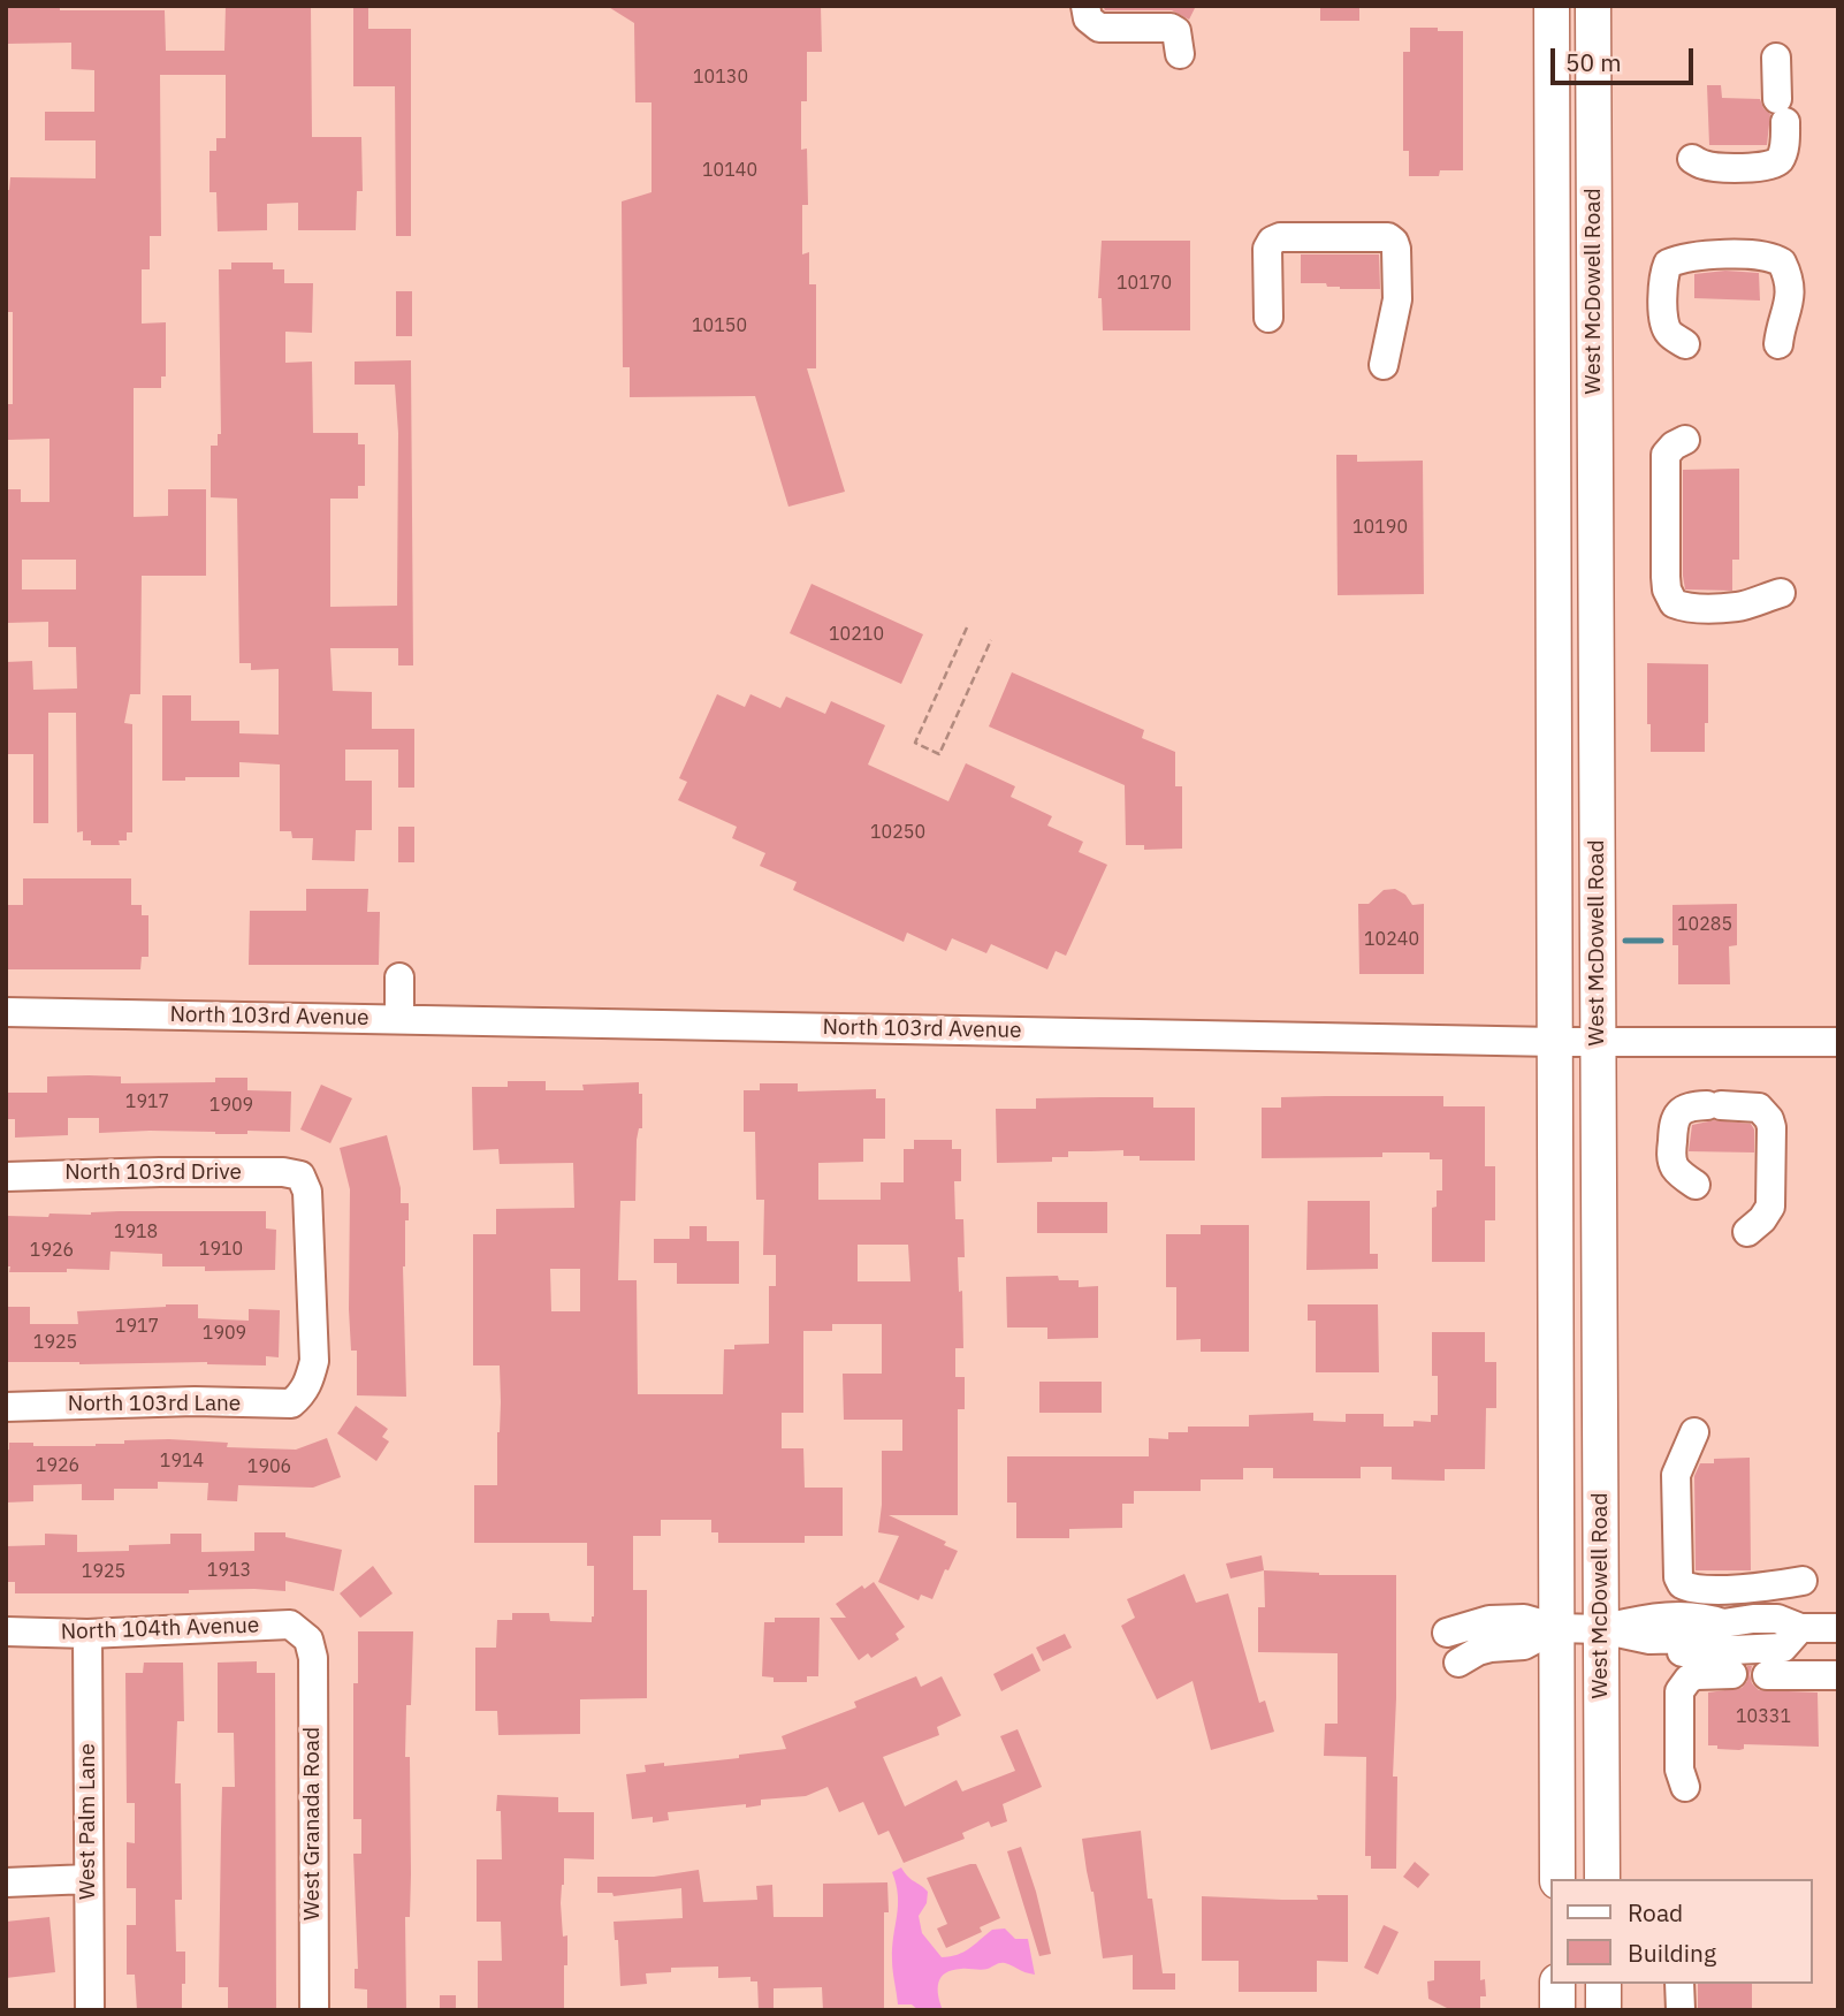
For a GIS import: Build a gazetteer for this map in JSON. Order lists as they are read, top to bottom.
{
  "streets": {
    "main road": ["West McDowell Road"],
    "street": [
      "North 103rd Avenue",
      "North 103rd Drive",
      "North 103rd Lane",
      "North 104th Avenue",
      "West Palm Lane",
      "West Granada Road"
    ]
  },
  "crossings": [
    ["West McDowell Road", "North 103rd Avenue"],
    ["North 103rd Drive", "North 103rd Lane"],
    ["North 104th Avenue", "West Palm Lane"],
    ["North 104th Avenue", "West Granada Road"]
  ],
  "house_numbers": [
    "10130",
    "10140",
    "10170",
    "10150",
    "10190",
    "10210",
    "10250",
    "10285",
    "10240",
    "1917",
    "1909",
    "1918",
    "1910",
    "1926",
    "1917",
    "1909",
    "1925",
    "1914",
    "1926",
    "1906",
    "1913",
    "1925",
    "10331"
  ],
  "legend": ["Road", "Building"],
  "scale_bar": "50 m"
}
